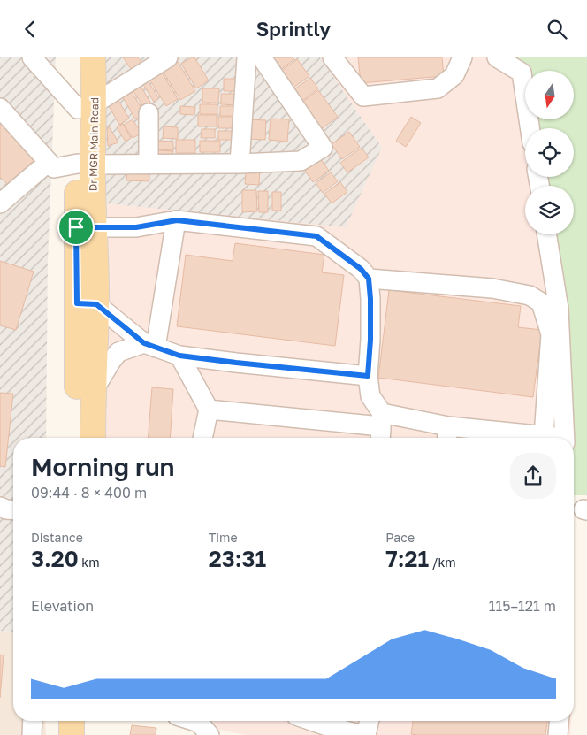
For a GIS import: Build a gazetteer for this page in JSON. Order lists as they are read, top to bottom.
{
  "streets": {
    "main road": ["Dr MGR Main Road"]
  },
  "north": "bottom",
  "page": {
    "header": "Sprintly",
    "heading": ["Morning run", "09:44 · 8 × 400 m"],
    "stats": [
      ["Distance", "3.20 km"],
      ["Time", "23:31"],
      ["Pace", "7:21 /km"]
    ],
    "chart": ["Elevation", "115–121 m"]
  }
}
